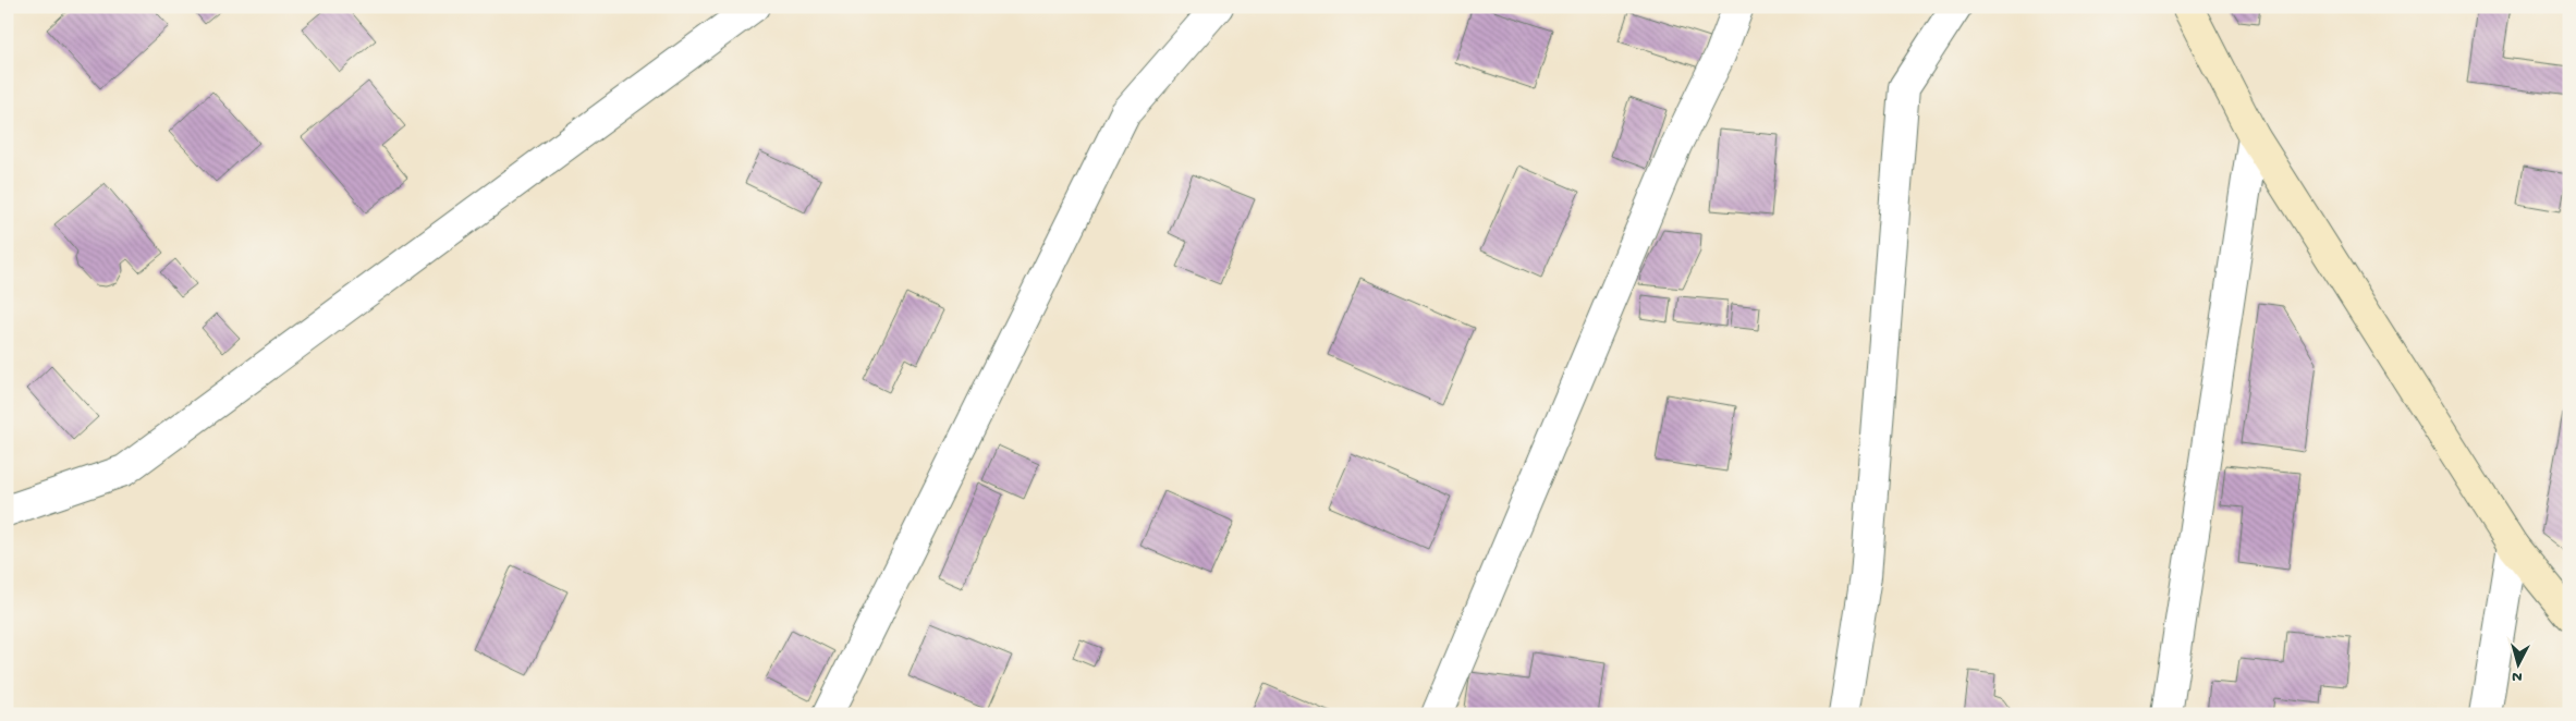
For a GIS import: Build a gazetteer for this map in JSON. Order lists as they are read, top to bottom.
{
  "north": "bottom"
}
